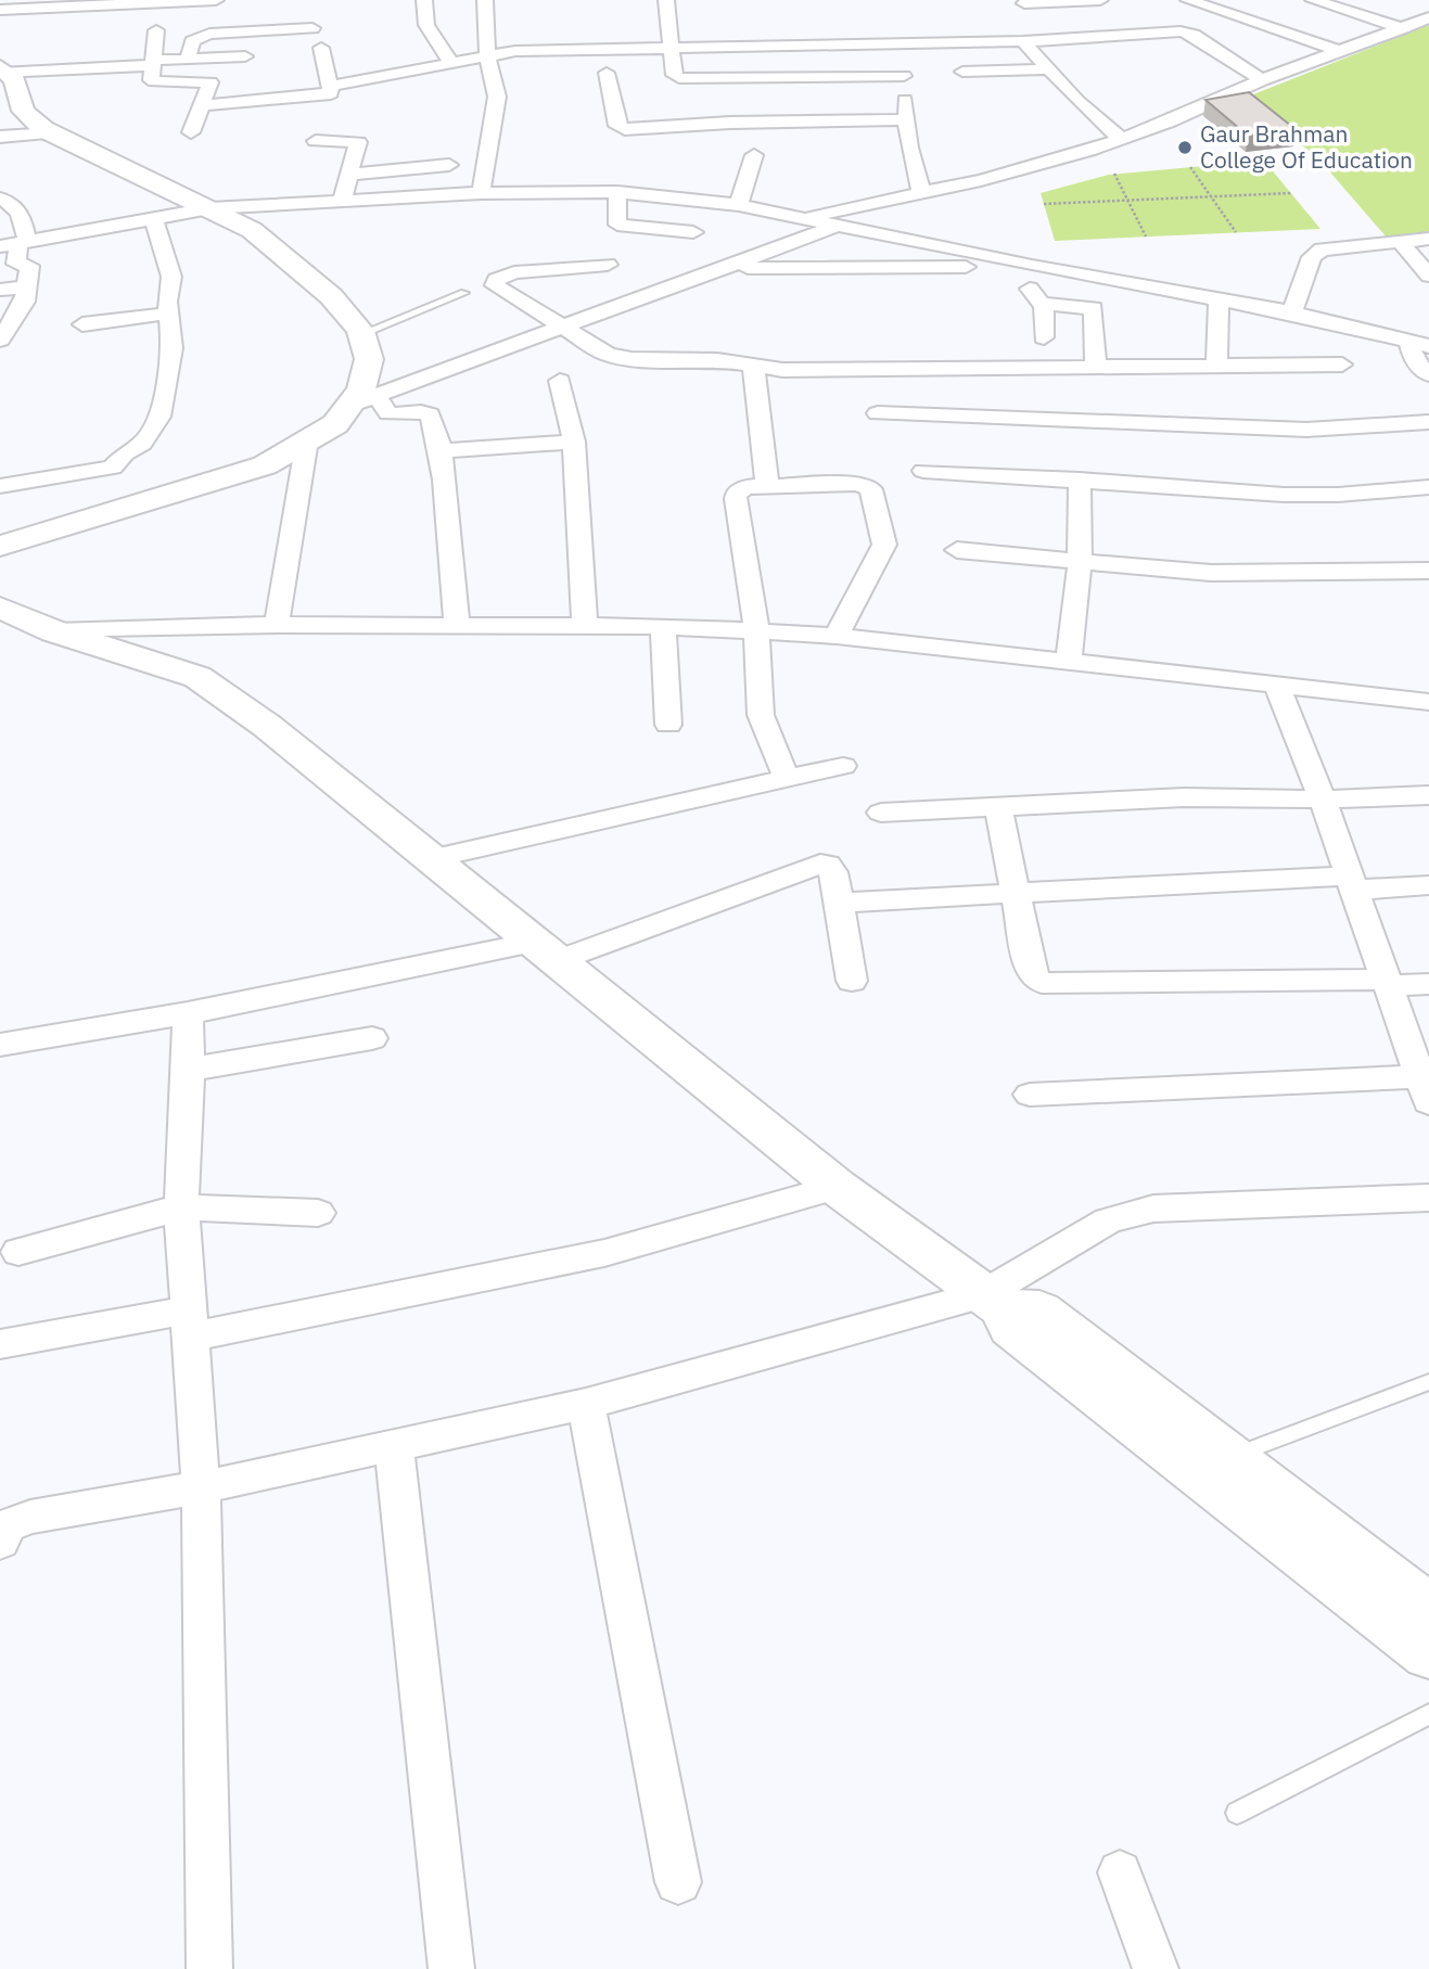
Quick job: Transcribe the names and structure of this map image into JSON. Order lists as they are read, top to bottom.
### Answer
{
  "places": ["Gaur Brahman College Of Education"]
}
